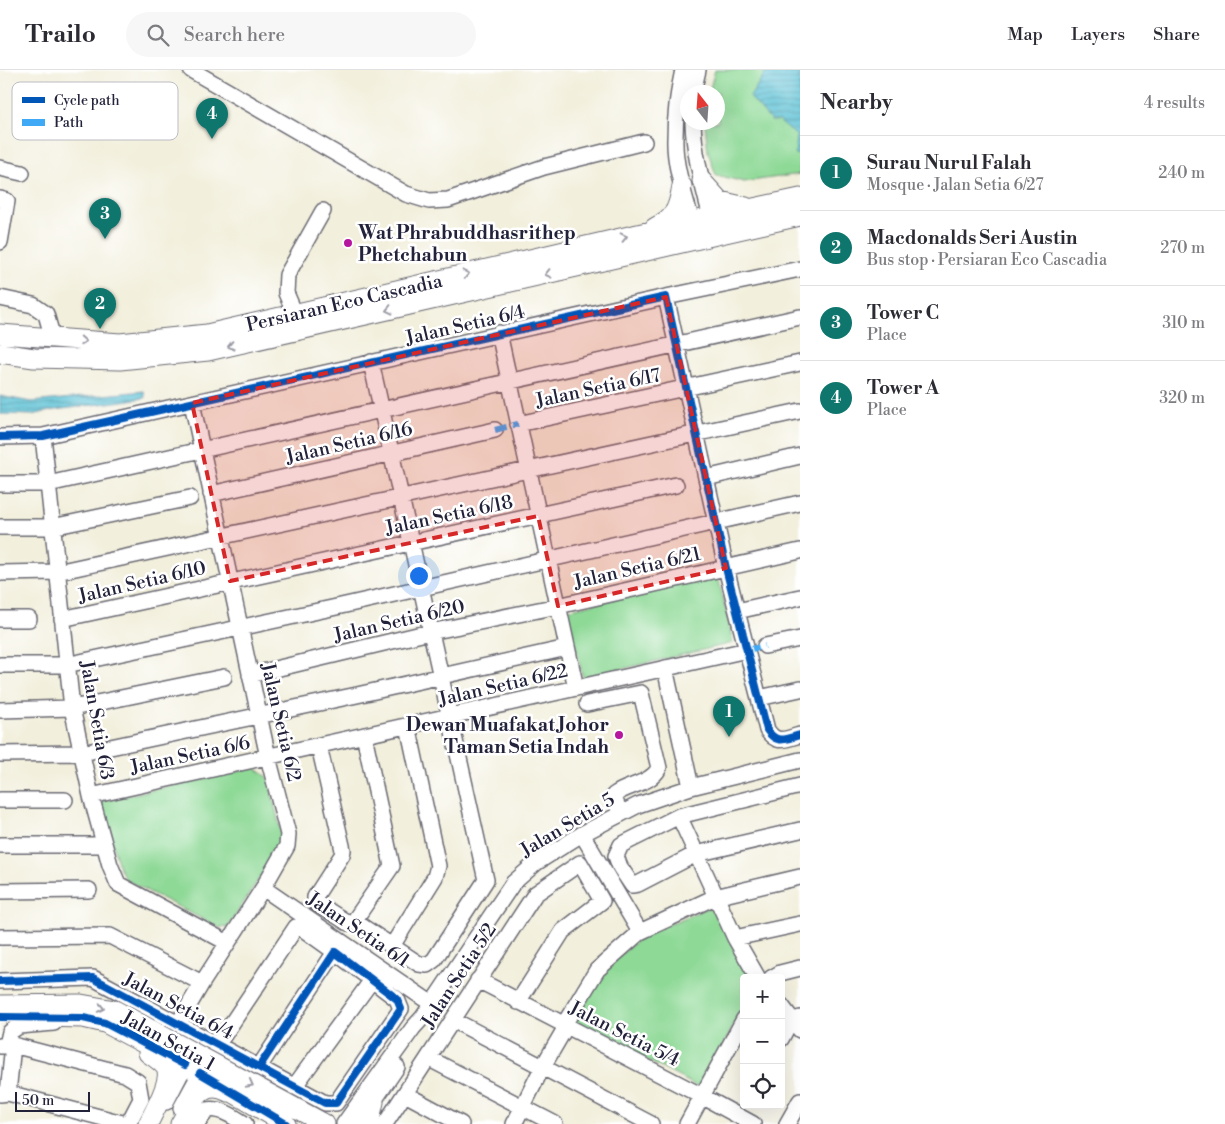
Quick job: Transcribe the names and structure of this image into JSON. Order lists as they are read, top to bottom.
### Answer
{
  "streets": {
    "main road": ["Persiaran Eco Cascadia", "Jalan Setia 1"],
    "street": [
      "Jalan Setia 6/4",
      "Jalan Setia 6/17",
      "Jalan Setia 6/16",
      "Jalan Setia 6/18",
      "Jalan Setia 6/21",
      "Jalan Setia 6/10",
      "Jalan Setia 6/20",
      "Jalan Setia 6/22",
      "Jalan Setia 6/3",
      "Jalan Setia 6/2",
      "Jalan Setia 6/6",
      "Jalan Setia 5",
      "Jalan Setia 6/1",
      "Jalan Setia 5/2",
      "Jalan Setia 5/4"
    ]
  },
  "crossings": [
    ["Jalan Setia 6/4", "Jalan Setia 6/3"],
    ["Jalan Setia 6/4", "Jalan Setia 6/2"],
    ["Jalan Setia 6/16", "Jalan Setia 6/2"],
    ["Jalan Setia 6/18", "Jalan Setia 6/10"],
    ["Jalan Setia 6/18", "Jalan Setia 6/2"],
    ["Jalan Setia 6/21", "Jalan Setia 6/20"],
    ["Jalan Setia 6/10", "Jalan Setia 6/3"],
    ["Jalan Setia 6/10", "Jalan Setia 6/2"],
    ["Jalan Setia 6/20", "Jalan Setia 6/2"],
    ["Jalan Setia 6/22", "Jalan Setia 6/2"],
    ["Jalan Setia 6/22", "Jalan Setia 6/6"],
    ["Jalan Setia 6/3", "Jalan Setia 6/2"],
    ["Jalan Setia 6/3", "Jalan Setia 6/6"],
    ["Jalan Setia 6/2", "Jalan Setia 6/6"],
    ["Jalan Setia 6/2", "Jalan Setia 6/1"],
    ["Jalan Setia 5", "Jalan Setia 6/1"],
    ["Jalan Setia 5/2", "Jalan Setia 5/4"]
  ],
  "places": ["Wat Phrabuddhasrithep Phetchabun", "Dewan Muafakat Johor Taman Setia Indah"],
  "legend": ["Cycle path", "Path"],
  "scale_bar": "50 m",
  "north": "top",
  "page": {
    "header": "Trailo",
    "search": "Search here",
    "nav": ["Map", "Layers", "Share"],
    "heading": ["Nearby", "4 results"],
    "pins": [
      "4",
      "3",
      "2",
      "1"
    ],
    "list": [
      {
        "mark": "1",
        "name": "Surau Nurul Falah",
        "note": "Mosque · Jalan Setia 6/27",
        "value": "240 m"
      },
      {
        "mark": "2",
        "name": "Macdonalds Seri Austin",
        "note": "Bus stop · Persiaran Eco Cascadia",
        "value": "270 m"
      },
      {
        "mark": "3",
        "name": "Tower C",
        "note": "Place",
        "value": "310 m"
      },
      {
        "mark": "4",
        "name": "Tower A",
        "note": "Place",
        "value": "320 m"
      }
    ],
    "map_buttons": ["+", "−"],
    "scale": "50 m"
  }
}
